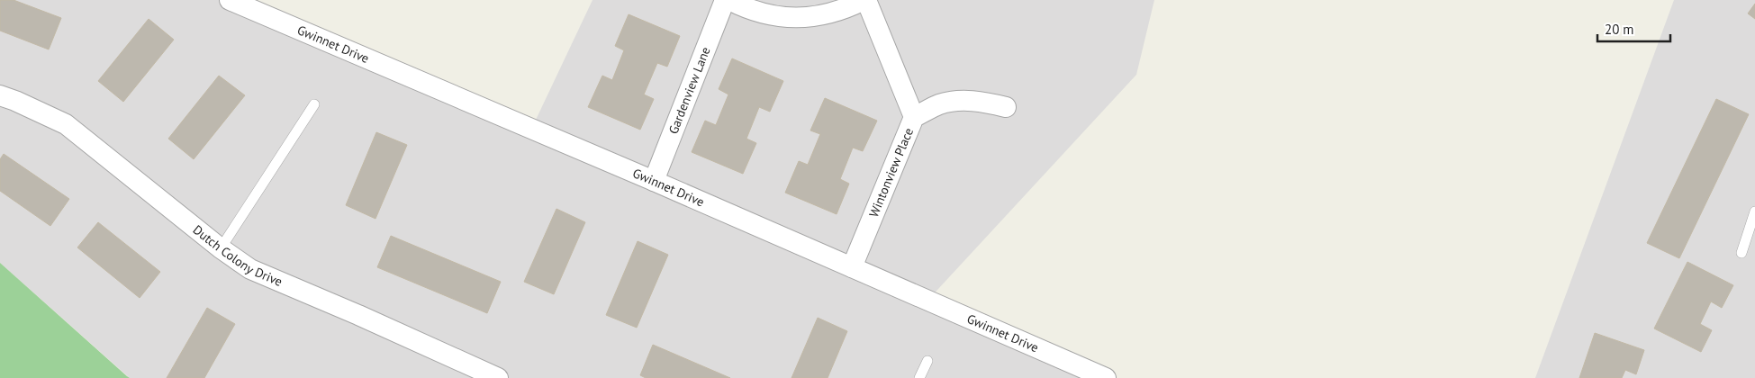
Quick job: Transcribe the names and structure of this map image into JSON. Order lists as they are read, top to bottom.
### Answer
{
  "streets": {
    "street": [
      "Gwinnet Drive",
      "Gardenview Lane",
      "Wintonview Place",
      "Dutch Colony Drive"
    ]
  },
  "crossings": [
    ["Gwinnet Drive", "Gardenview Lane"],
    ["Gwinnet Drive", "Wintonview Place"]
  ],
  "scale_bar": "20 m"
}
